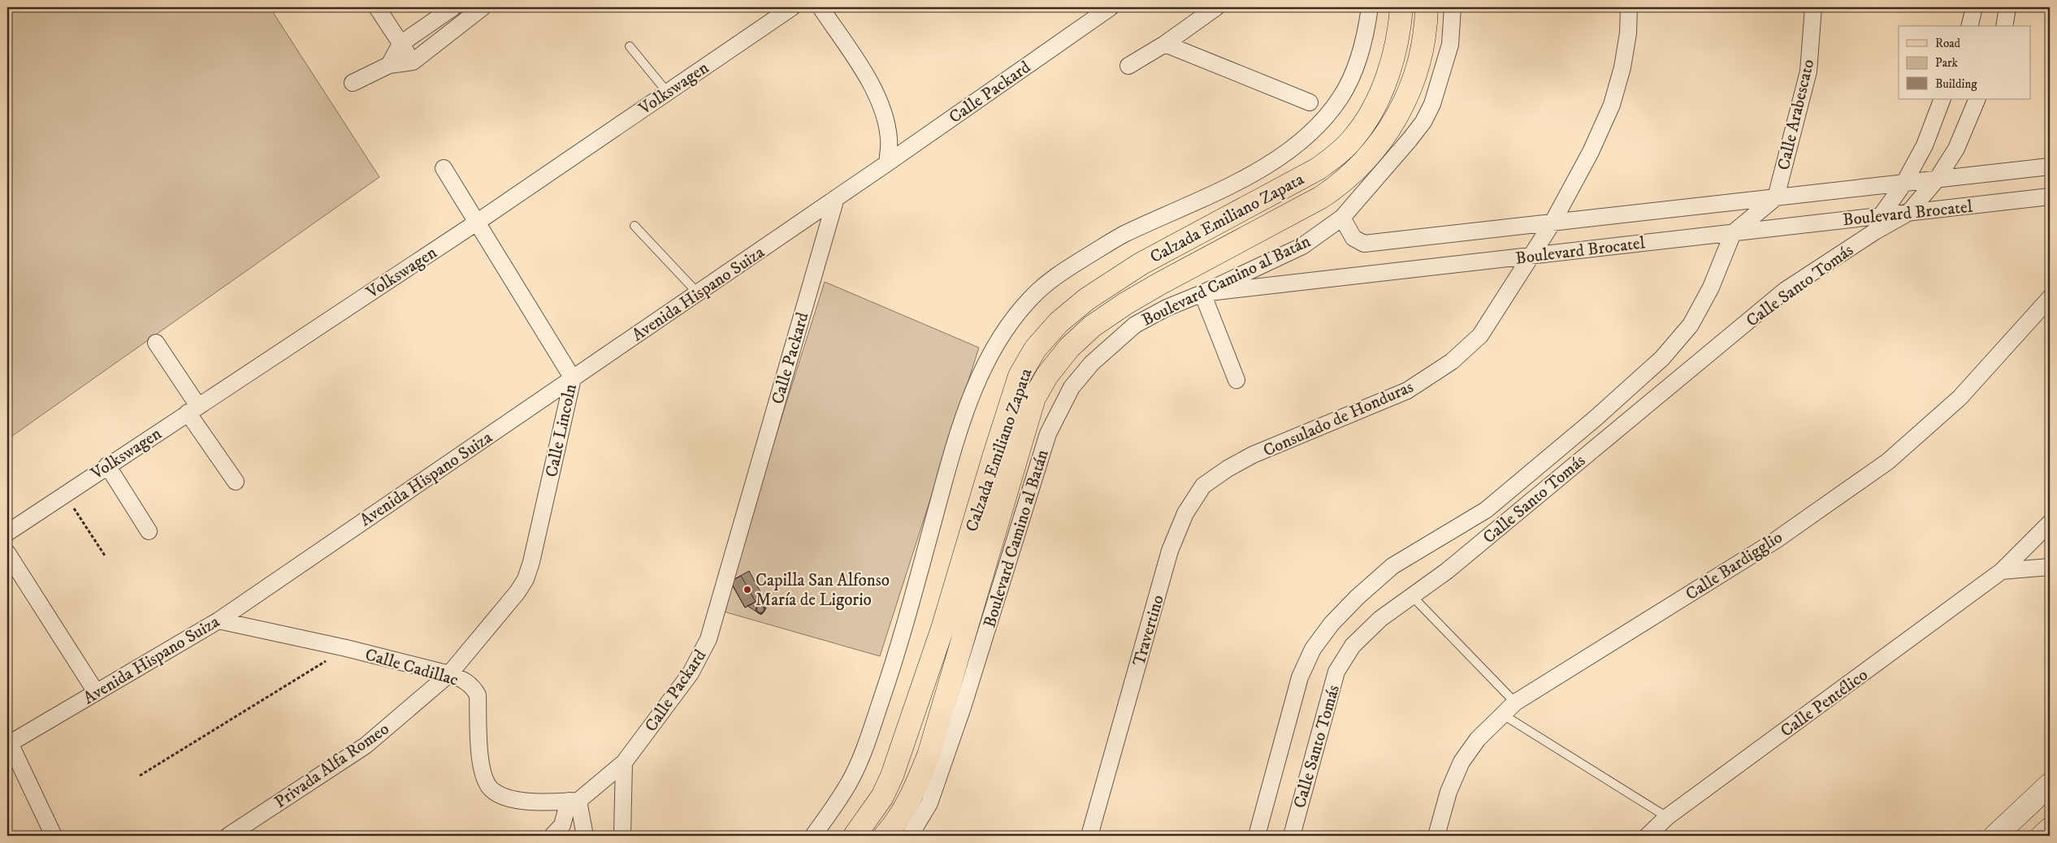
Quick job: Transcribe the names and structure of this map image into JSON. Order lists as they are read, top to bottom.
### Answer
{
  "streets": {
    "main road": ["Calzada Emiliano Zapata"],
    "street": [
      "Volkswagen",
      "Calle Packard",
      "Calle Arabescato",
      "Boulevard Brocatel",
      "Boulevard Camino al Batán",
      "Calle Santo Tomás",
      "Avenida Hispano Suiza",
      "Consulado de Honduras",
      "Calle Lincoln",
      "Calle Bardigglio",
      "Travertino",
      "Calle Cadillac",
      "Calle Pentélico",
      "Privada Alfa Romeo"
    ]
  },
  "crossings": [
    ["Volkswagen", "Calle Lincoln"],
    ["Calle Packard", "Avenida Hispano Suiza"],
    ["Calle Packard", "Calle Cadillac"],
    ["Calle Arabescato", "Boulevard Brocatel"],
    ["Calle Arabescato", "Calle Santo Tomás"],
    ["Boulevard Brocatel", "Boulevard Camino al Batán"],
    ["Boulevard Brocatel", "Calle Santo Tomás"],
    ["Boulevard Brocatel", "Consulado de Honduras"],
    ["Avenida Hispano Suiza", "Calle Lincoln"],
    ["Avenida Hispano Suiza", "Calle Cadillac"],
    ["Consulado de Honduras", "Travertino"],
    ["Calle Lincoln", "Calle Cadillac"],
    ["Calle Lincoln", "Privada Alfa Romeo"],
    ["Calle Cadillac", "Privada Alfa Romeo"]
  ],
  "places": ["Capilla San Alfonso María de Ligorio"],
  "legend": ["Road", "Park", "Building"]
}
